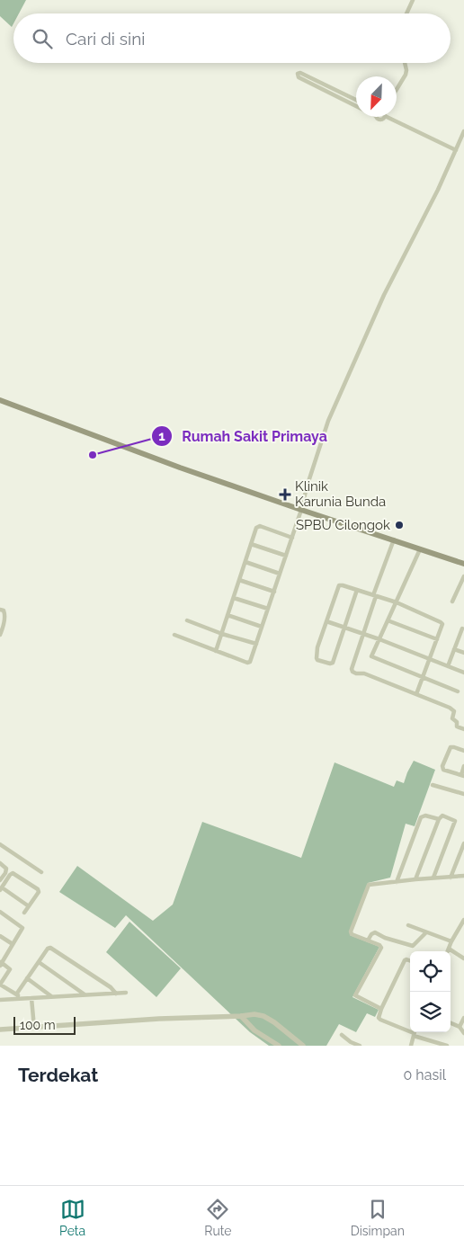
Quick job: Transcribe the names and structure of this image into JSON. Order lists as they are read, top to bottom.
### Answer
{
  "places": {
    "other": ["Rumah Sakit Primaya", "SPBU Cilongok"],
    "health": ["Klinik Karunia Bunda"]
  },
  "scale_bar": "100 m",
  "north": "bottom left",
  "page": {
    "search": "Cari di sini",
    "scale": "100 m",
    "heading": ["Terdekat", "0 hasil"],
    "nav": ["Peta", "Rute", "Disimpan"]
  }
}
